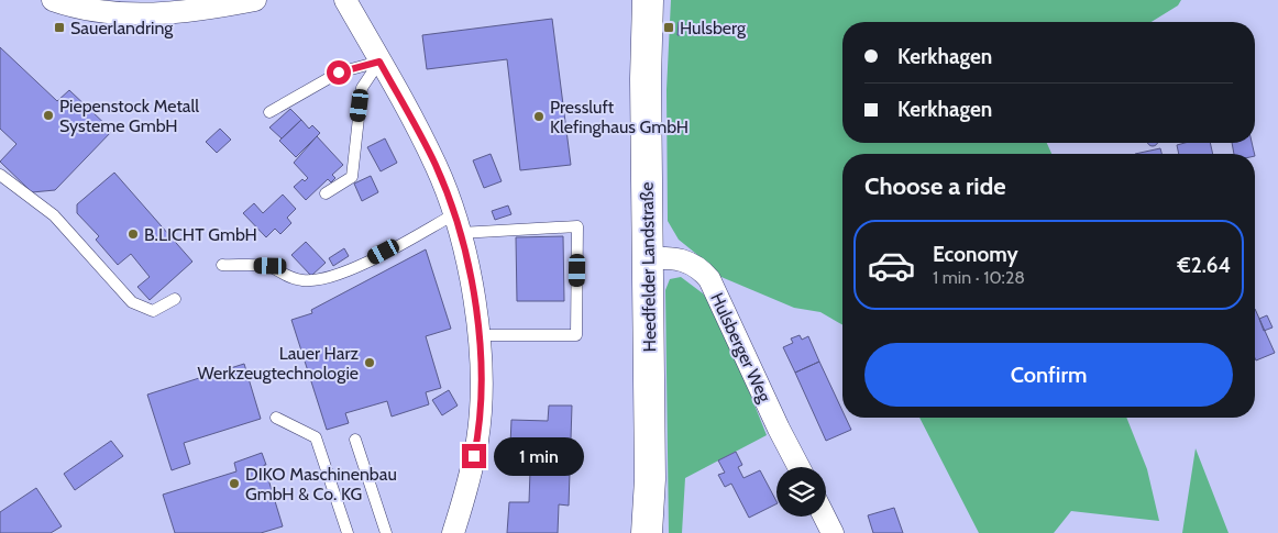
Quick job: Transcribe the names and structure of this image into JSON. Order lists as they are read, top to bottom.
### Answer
{
  "streets": {
    "main road": ["Heedfelder Landstraße"],
    "street": ["Hulsberger Weg"]
  },
  "crossings": [
    ["Heedfelder Landstraße", "Hulsberger Weg"]
  ],
  "places": {
    "transit": ["Sauerlandring", "Hulsberg"],
    "other": [
      "Piepenstock Metall Systeme GmbH",
      "Pressluft Klefinghaus GmbH",
      "B.LICHT GmbH",
      "Lauer Harz Werkzeugtechnologie",
      "DIKO Maschinenbau GmbH & Co. KG"
    ]
  },
  "page": {
    "banner": ["Kerkhagen", "Kerkhagen"],
    "heading": "Choose a ride",
    "list": [
      {
        "name": "Economy",
        "note": "1 min · 10:28",
        "value": "€2.64"
      }
    ],
    "buttons": "Confirm",
    "bubble": "1 min"
  }
}
